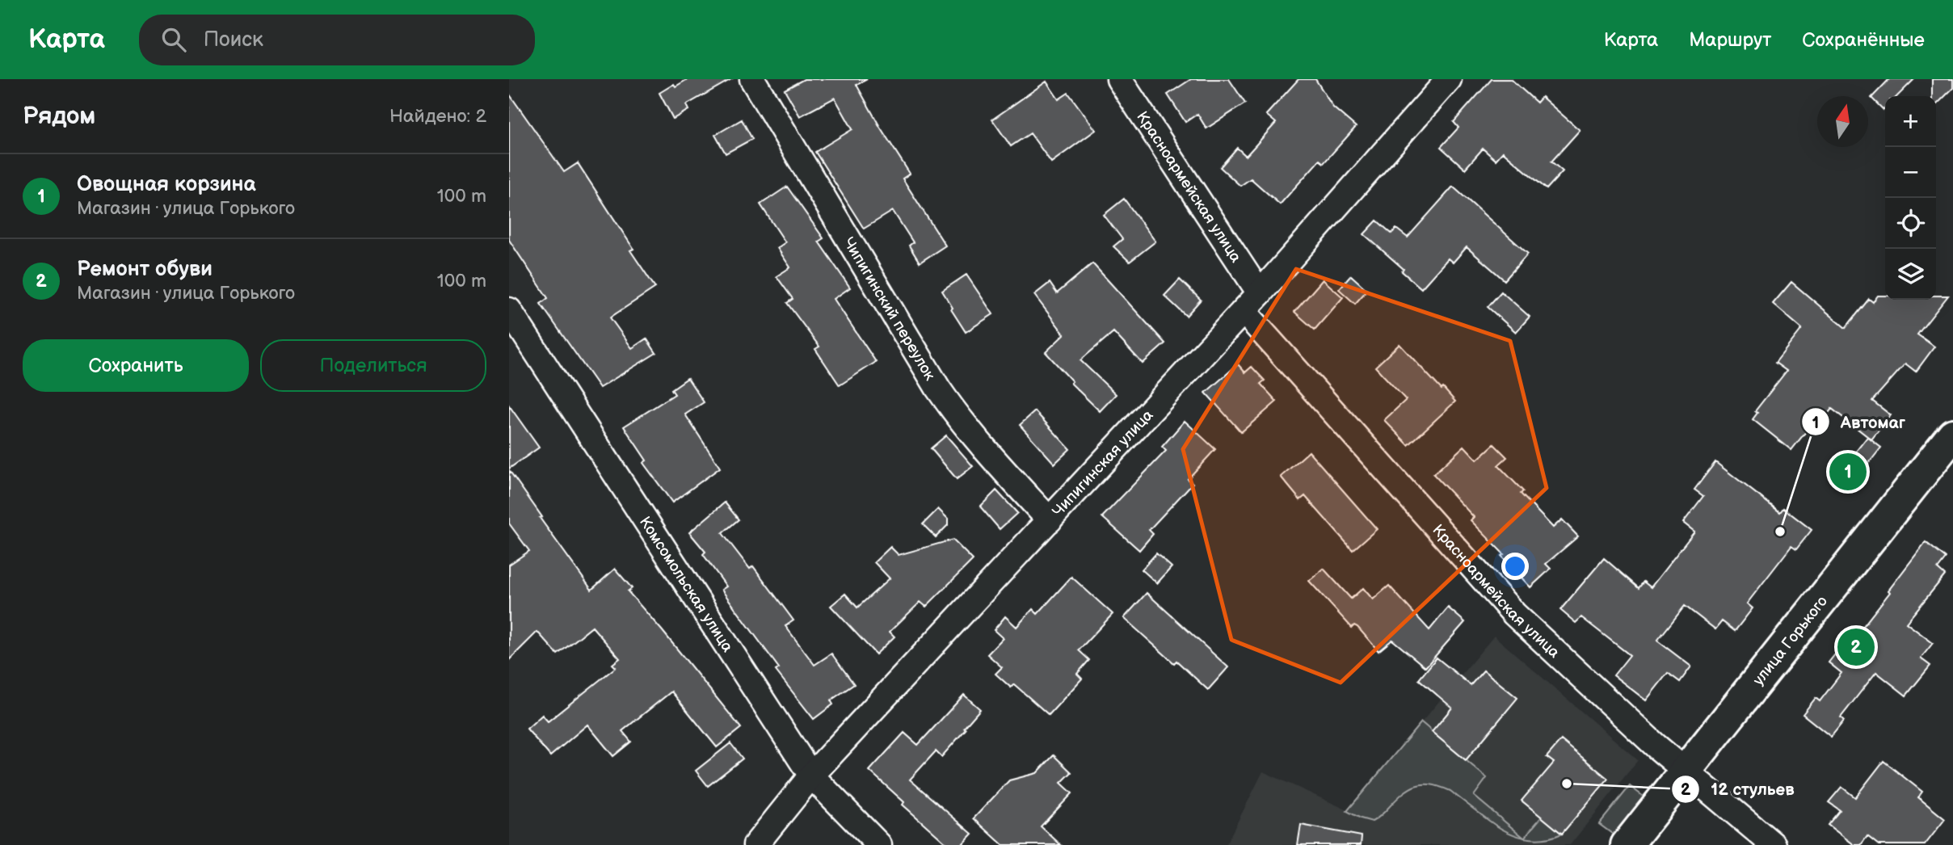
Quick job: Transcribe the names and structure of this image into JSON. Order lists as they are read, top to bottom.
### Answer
{
  "streets": {
    "main road": ["улица Горького"],
    "street": [
      "Красноармейская улица",
      "Чипигинский переулок",
      "Чипигинская улица",
      "Комсомольская улица"
    ]
  },
  "crossings": [
    ["Красноармейская улица", "Чипигинская улица"],
    ["Красноармейская улица", "улица Горького"],
    ["Чипигинский переулок", "Чипигинская улица"],
    ["Чипигинская улица", "Комсомольская улица"]
  ],
  "places": ["Автомаг", "12 стульев"],
  "north": "top",
  "page": {
    "header": "Карта",
    "search": "Поиск",
    "nav": ["Карта", "Маршрут", "Сохранённые"],
    "heading": ["Рядом", "Найдено: 2"],
    "map_buttons": ["+", "−"],
    "list": [
      {
        "mark": "1",
        "name": "Овощная корзина",
        "note": "Магазин · улица Горького",
        "value": "100 m"
      },
      {
        "mark": "2",
        "name": "Ремонт обуви",
        "note": "Магазин · улица Горького",
        "value": "100 m"
      }
    ],
    "buttons": ["Сохранить", "Поделиться"],
    "pins": ["1", "2"]
  }
}
